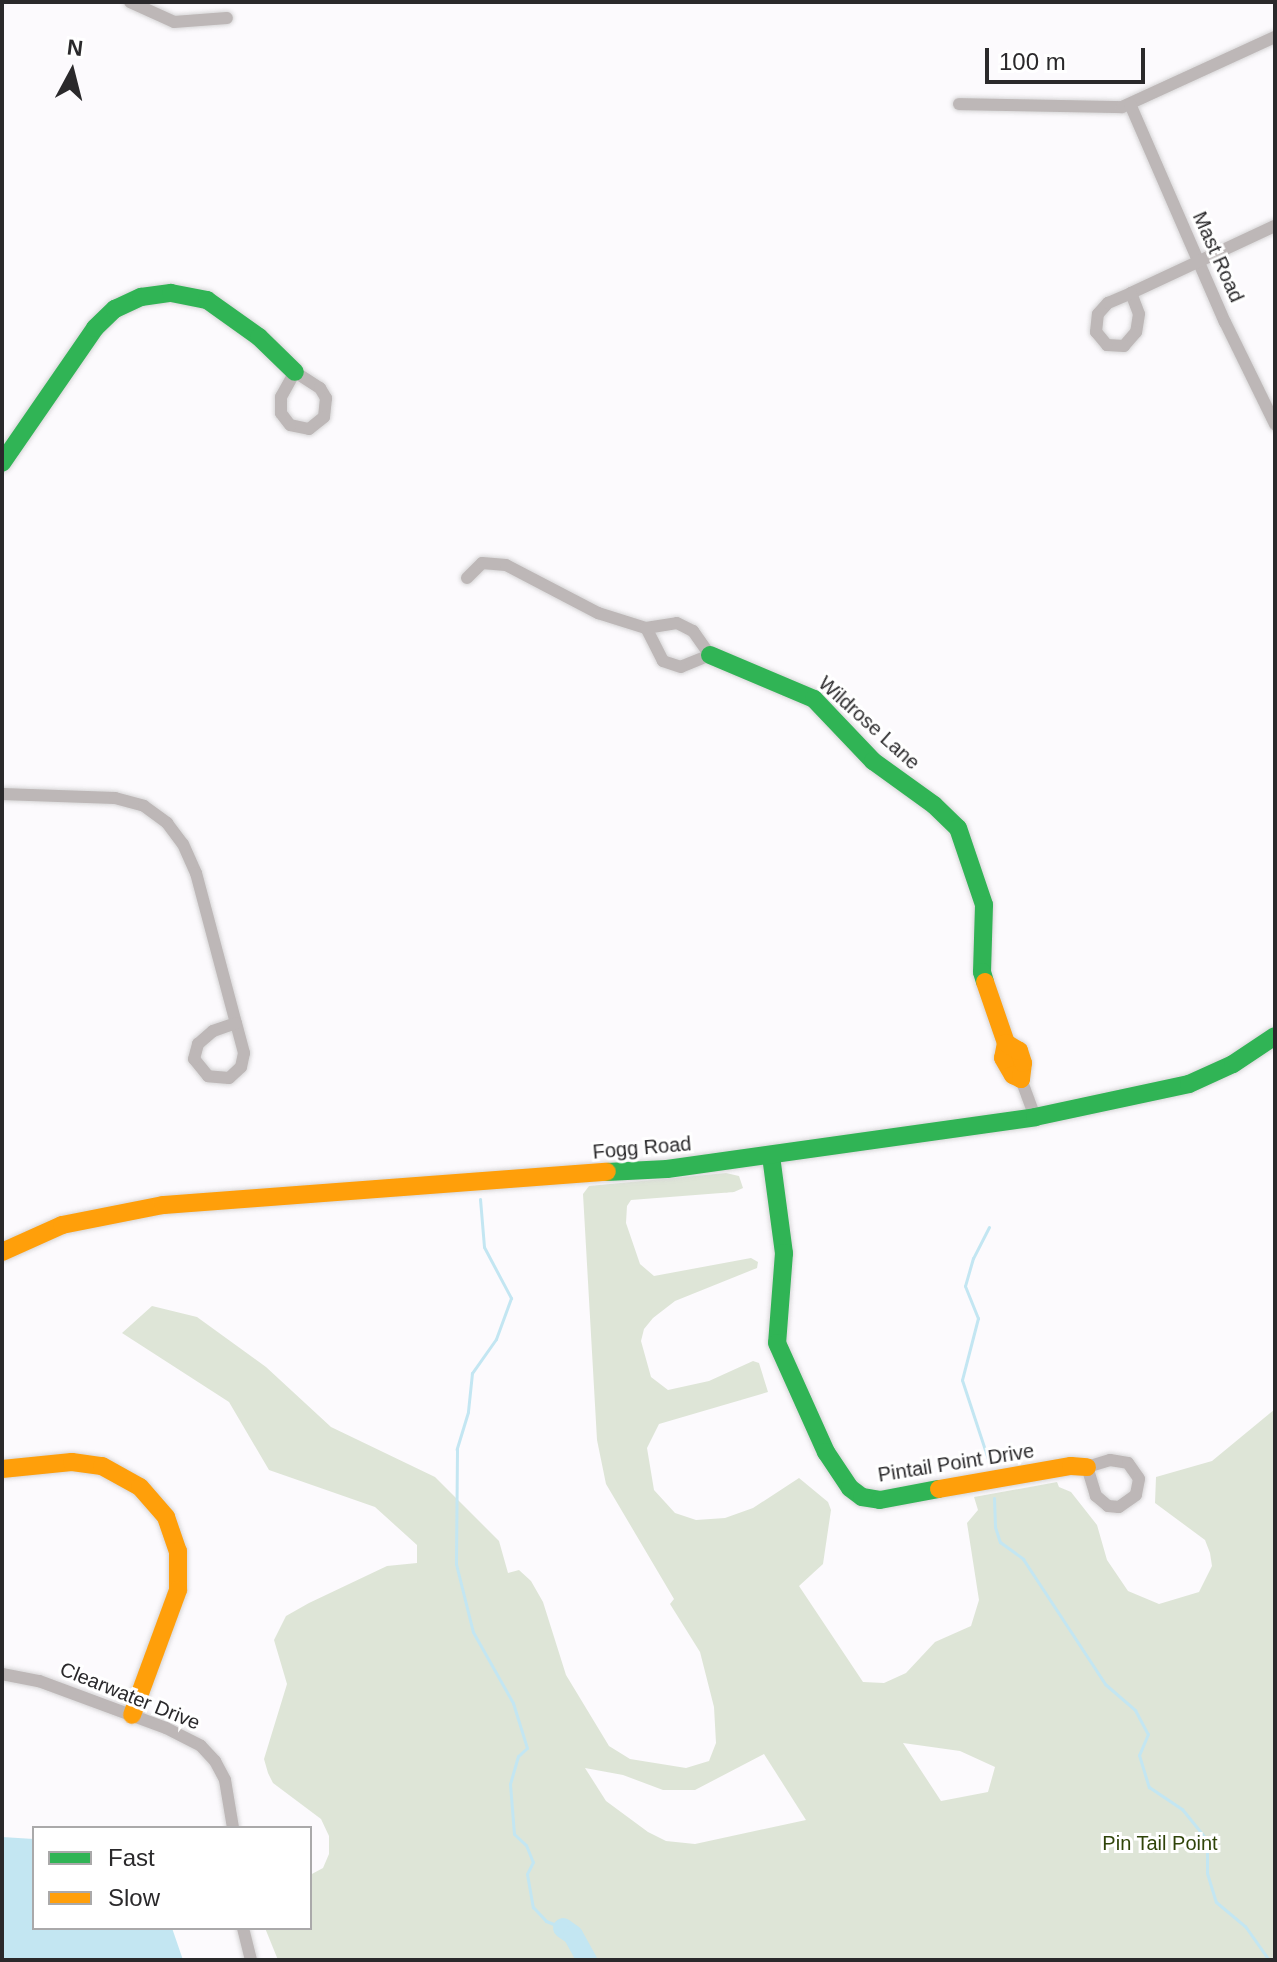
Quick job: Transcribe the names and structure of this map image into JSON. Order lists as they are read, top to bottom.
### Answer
{
  "streets": {
    "street": [
      "Mast Road",
      "Wildrose Lane",
      "Fogg Road",
      "Pintail Point Drive",
      "Clearwater Drive"
    ]
  },
  "crossings": [
    ["Wildrose Lane", "Fogg Road"],
    ["Fogg Road", "Pintail Point Drive"]
  ],
  "parks": ["Pin Tail Point"],
  "legend": ["Fast", "Slow"],
  "scale_bar": "100 m",
  "north": "top"
}
